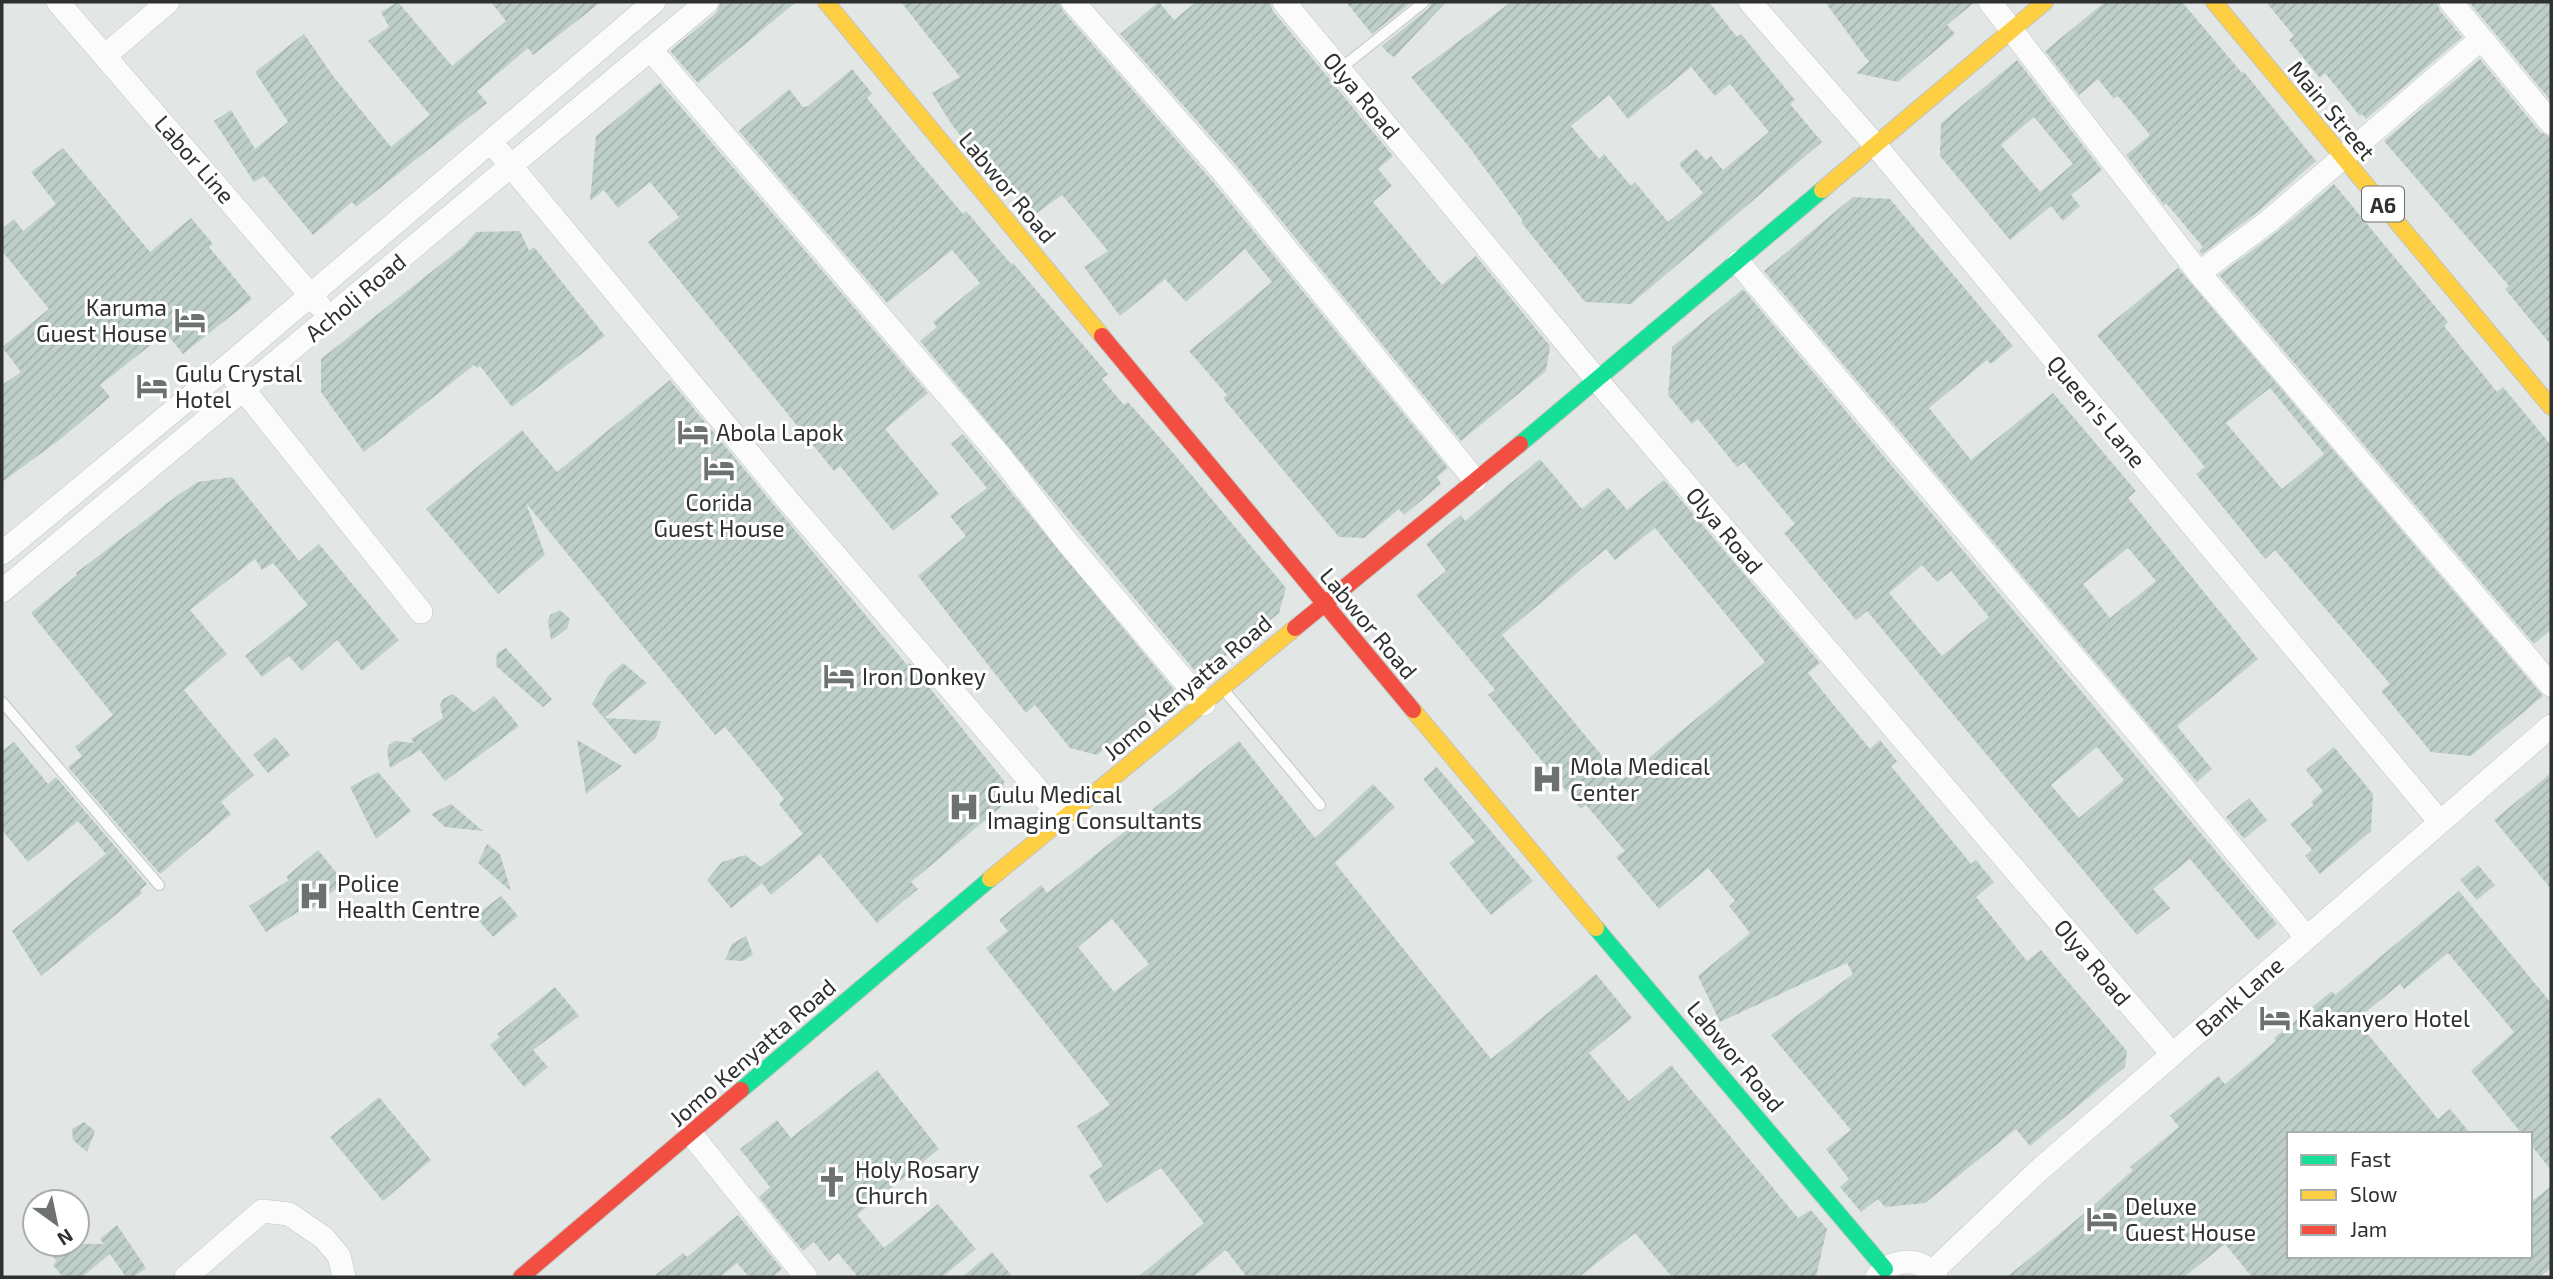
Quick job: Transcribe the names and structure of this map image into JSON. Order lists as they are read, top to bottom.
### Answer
{
  "streets": {
    "main road": [
      "Main Street",
      "Labwor Road",
      "A6",
      "Jomo Kenyatta Road"
    ],
    "street": [
      "Olya Road",
      "Labor Line",
      "Acholi Road",
      "Queen's Lane",
      "Bank Lane"
    ]
  },
  "crossings": [
    ["Olya Road", "Jomo Kenyatta Road"],
    ["Olya Road", "Bank Lane"],
    ["Labor Line", "Acholi Road"],
    ["Labwor Road", "Jomo Kenyatta Road"],
    ["Queen's Lane", "Jomo Kenyatta Road"],
    ["Queen's Lane", "Bank Lane"]
  ],
  "places": {
    "hotel": [
      "Karuma Guest House",
      "Gulu Crystal Hotel",
      "Abola Lapok",
      "Corida Guest House",
      "Iron Donkey",
      "Kakanyero Hotel",
      "Deluxe Guest House"
    ],
    "hospital": ["Mola Medical Center", "Gulu Medical Imaging Consultants", "Police Health Centre"],
    "church": ["Holy Rosary Church"]
  },
  "legend": ["Fast", "Slow", "Jam"],
  "north": "bottom right"
}
